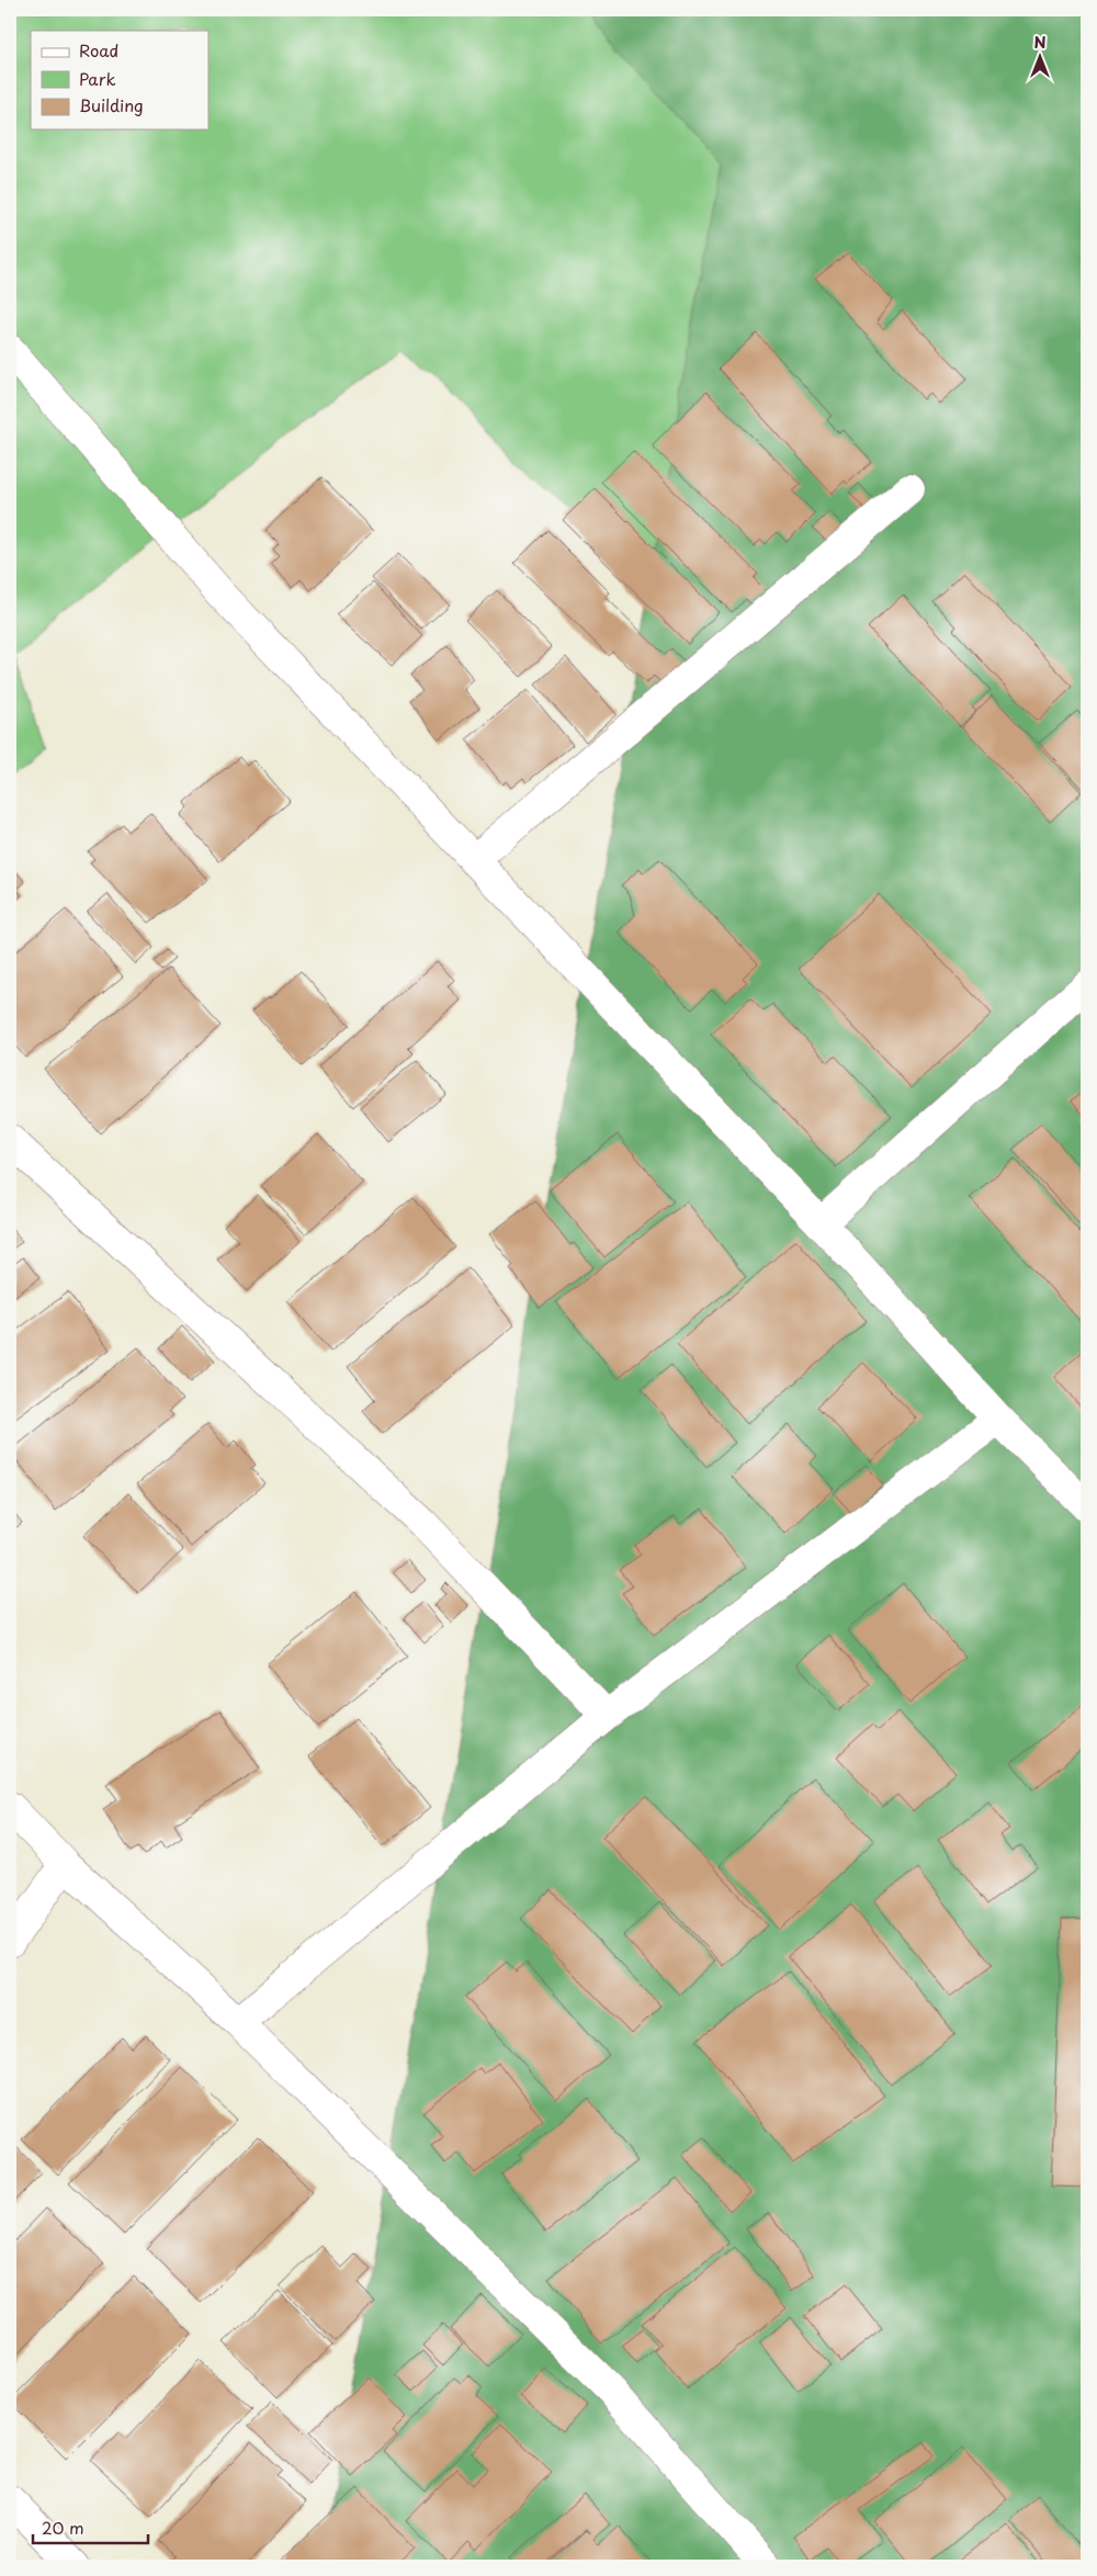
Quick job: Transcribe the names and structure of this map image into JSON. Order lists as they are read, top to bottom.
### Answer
{
  "legend": ["Road", "Park", "Building"],
  "scale_bar": "20 m",
  "north": "top"
}
